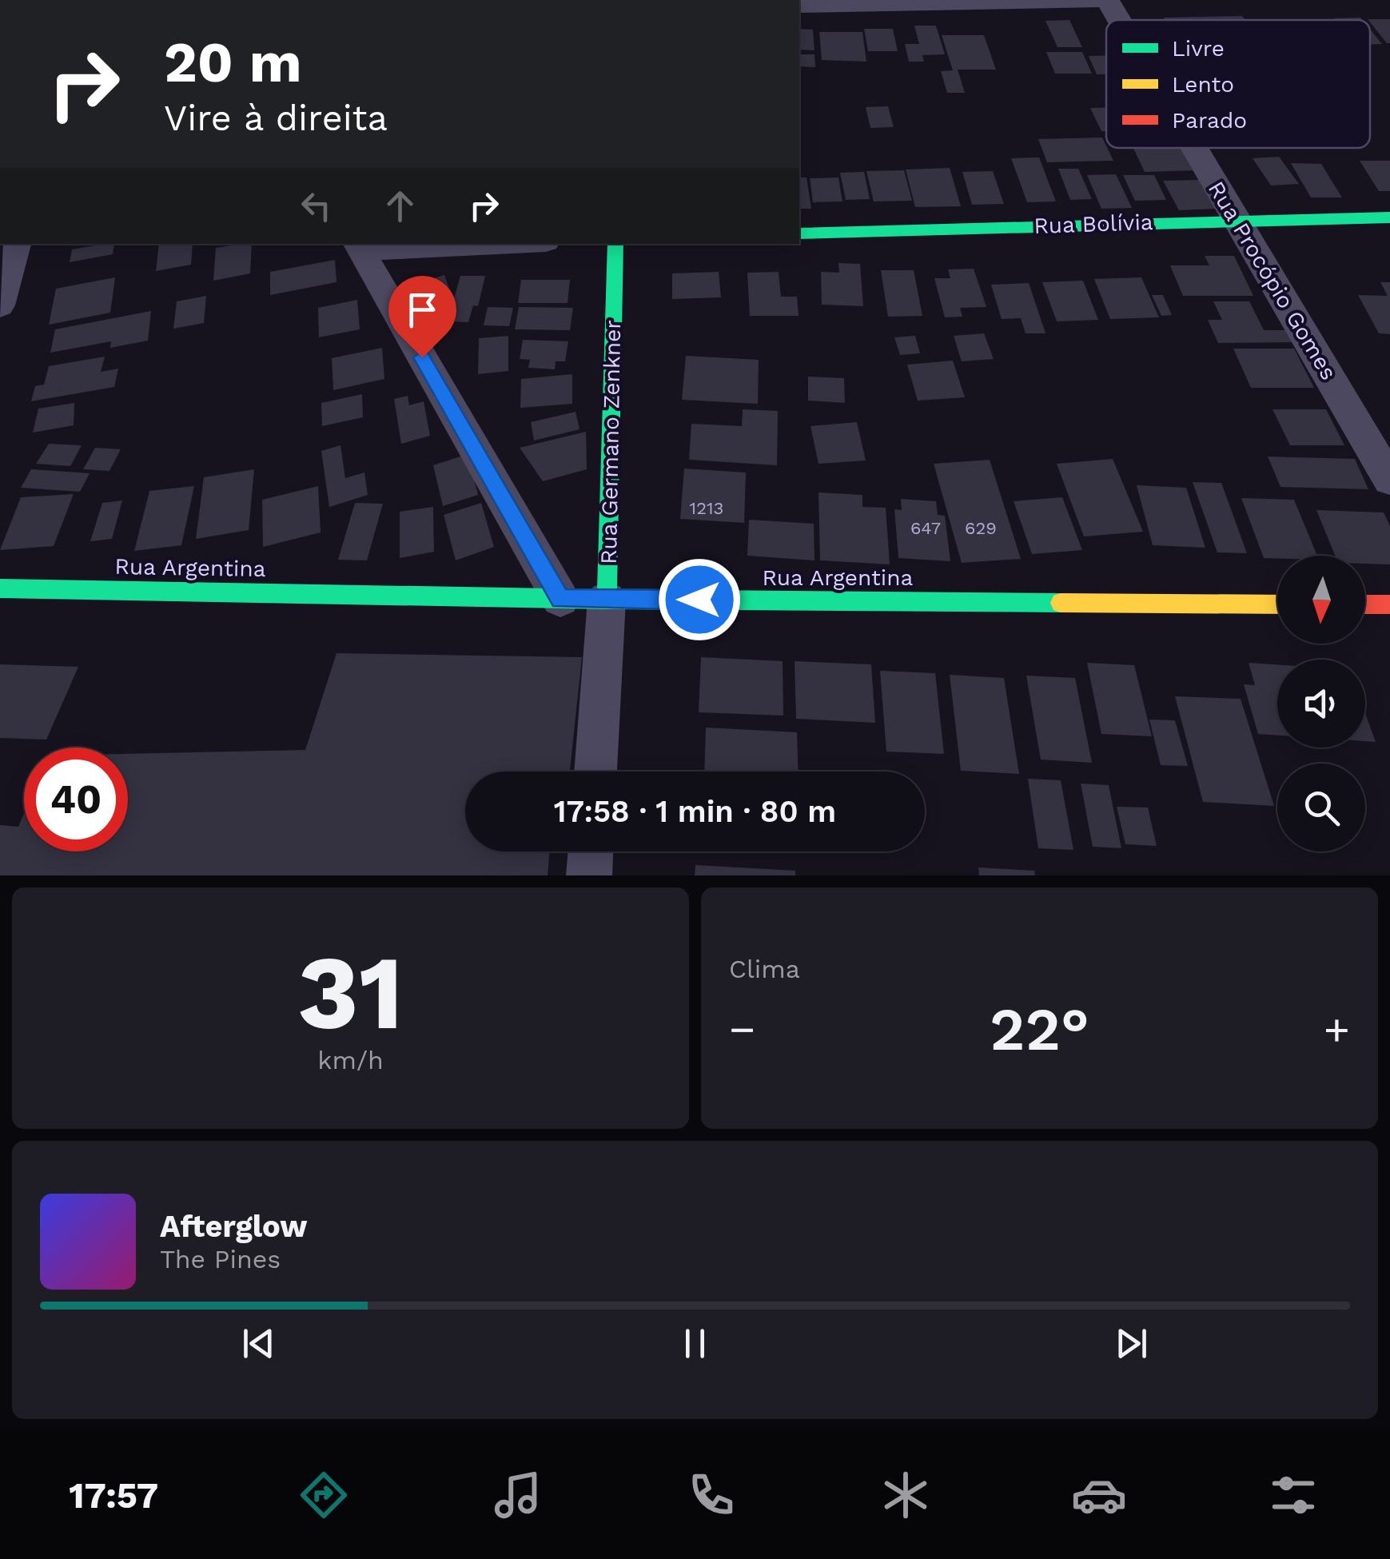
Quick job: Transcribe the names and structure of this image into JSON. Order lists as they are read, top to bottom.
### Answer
{
  "streets": {
    "street": [
      "Rua Bolívia",
      "Rua Procópio Gomes",
      "Rua Germano Zenkner",
      "Rua Argentina"
    ]
  },
  "crossings": [
    ["Rua Bolívia", "Rua Procópio Gomes"],
    ["Rua Germano Zenkner", "Rua Argentina"]
  ],
  "house_numbers": ["1213", "647", "629"],
  "legend": ["Livre", "Lento", "Parado"],
  "north": "bottom",
  "page": {
    "turn": ["20 m", "Vire à direita"],
    "limit": "40",
    "trip": "17:58 · 1 min · 80 m",
    "tile": [
      ["31", "km/h"],
      "Clima"
    ],
    "heat": ["−", "22°", "+"],
    "song": ["Afterglow", "The Pines"],
    "tabs": "17:57"
  }
}
